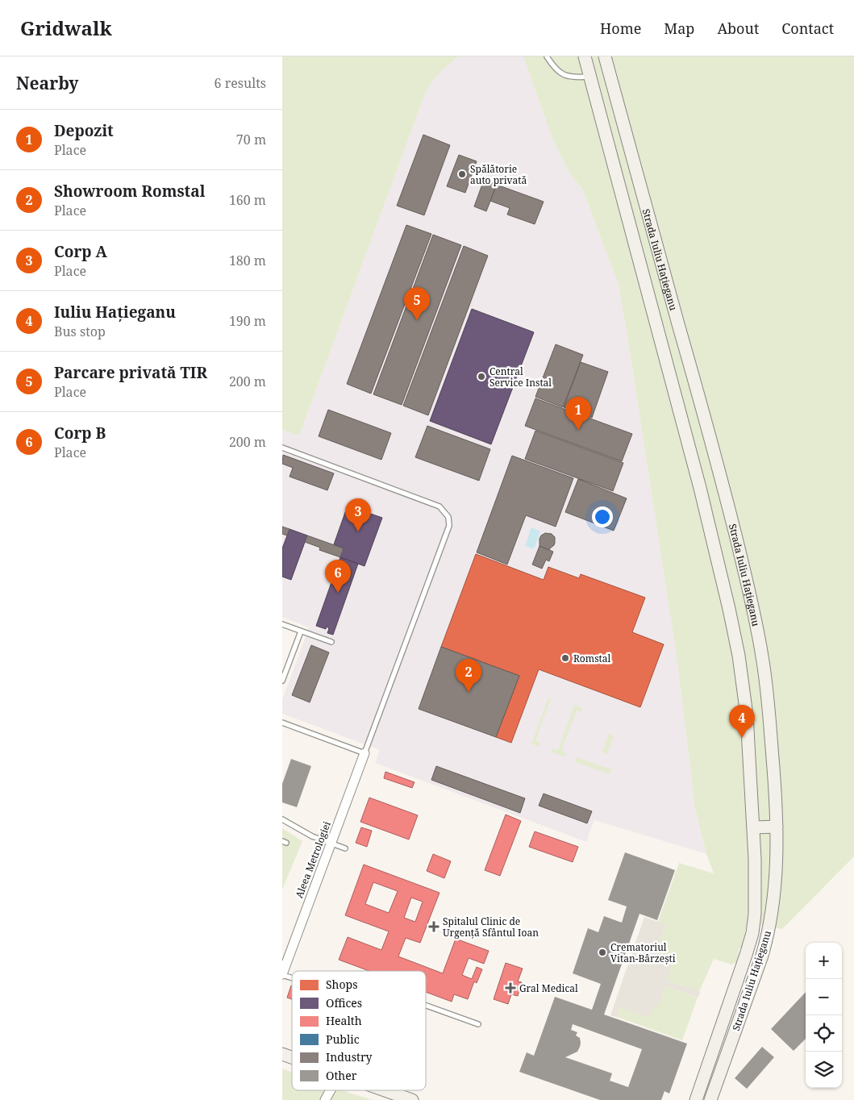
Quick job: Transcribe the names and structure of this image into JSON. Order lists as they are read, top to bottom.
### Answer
{
  "streets": {
    "main road": ["Strada Iuliu Hațieganu"],
    "street": ["Aleea Metrologiei"]
  },
  "places": {
    "other": [
      "Spălătorie auto privată",
      "Central Service Instal",
      "Romstal",
      "Crematoriul Vitan-Bârzești"
    ],
    "health": ["Spitalul Clinic de Urgență Sfântul Ioan", "Gral Medical"]
  },
  "legend": [
    "Shops",
    "Offices",
    "Health",
    "Public",
    "Industry",
    "Other"
  ],
  "page": {
    "header": "Gridwalk",
    "nav": [
      "Home",
      "Map",
      "About",
      "Contact"
    ],
    "heading": ["Nearby", "6 results"],
    "list": [
      {
        "mark": "1",
        "name": "Depozit",
        "note": "Place",
        "value": "70 m"
      },
      {
        "mark": "2",
        "name": "Showroom Romstal",
        "note": "Place",
        "value": "160 m"
      },
      {
        "mark": "3",
        "name": "Corp A",
        "note": "Place",
        "value": "180 m"
      },
      {
        "mark": "4",
        "name": "Iuliu Hațieganu",
        "note": "Bus stop",
        "value": "190 m"
      },
      {
        "mark": "5",
        "name": "Parcare privată TIR",
        "note": "Place",
        "value": "200 m"
      },
      {
        "mark": "6",
        "name": "Corp B",
        "note": "Place",
        "value": "200 m"
      }
    ],
    "pins": [
      "5",
      "1",
      "3",
      "6",
      "2",
      "4"
    ],
    "map_buttons": ["+", "−"]
  }
}
